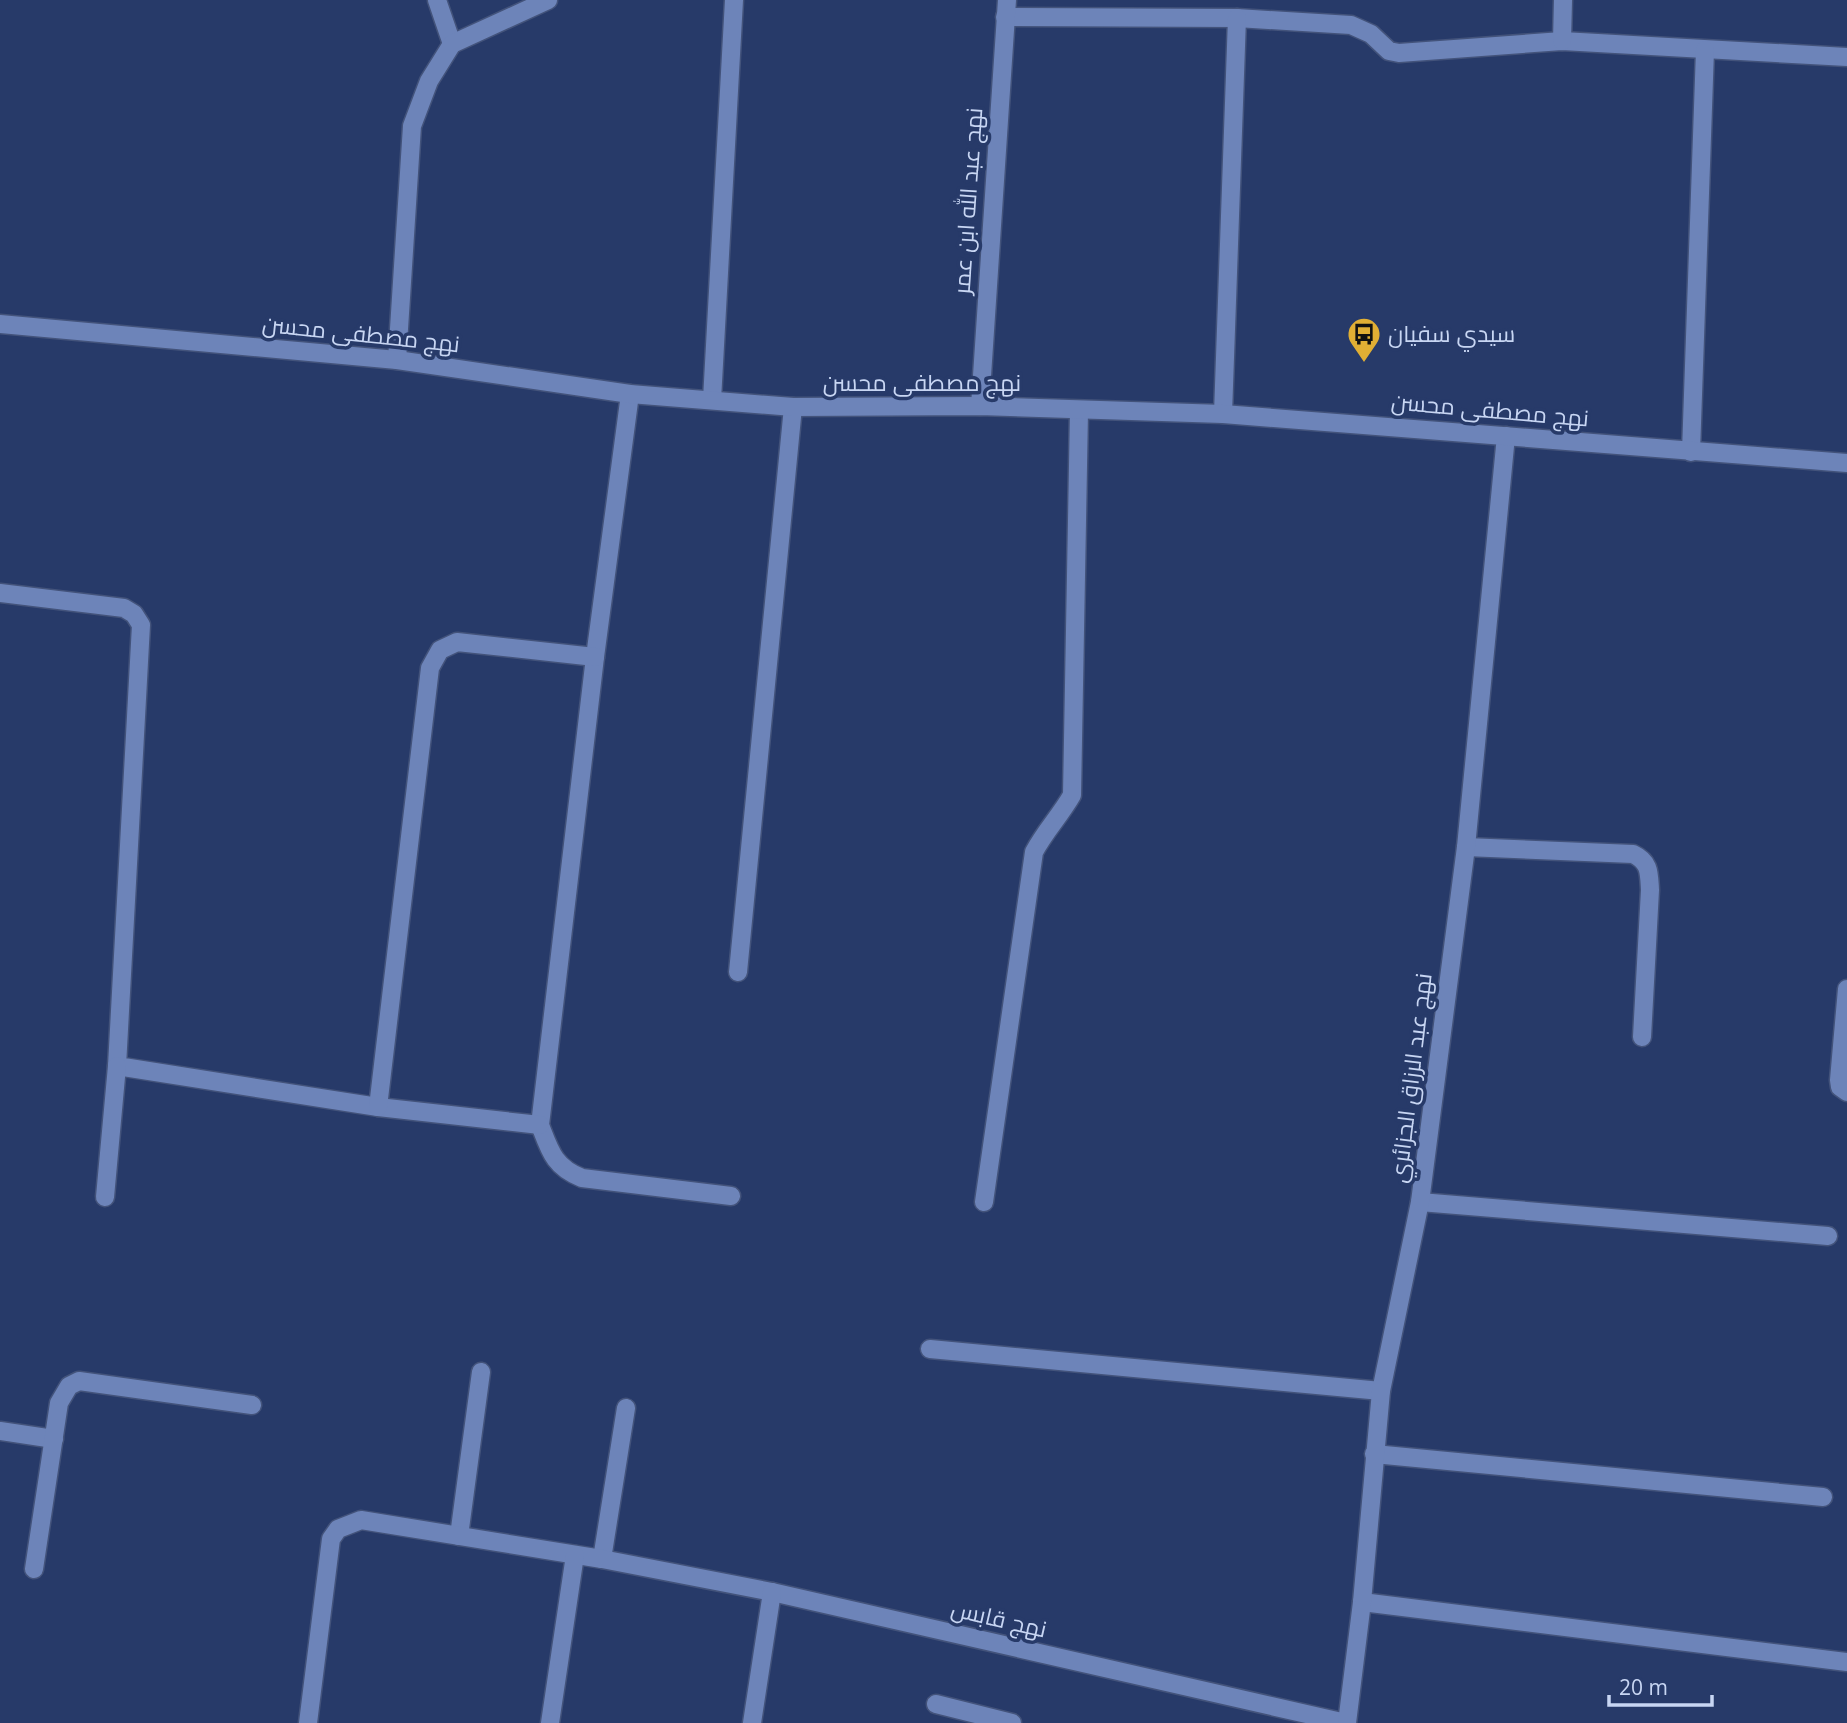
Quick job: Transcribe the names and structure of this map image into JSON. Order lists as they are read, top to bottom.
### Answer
{
  "streets": {
    "street": [
      "نهج عبد الله ابن عمر",
      "نهج مصطفى محسن",
      "نهج عبد الرزاق الجزائري",
      "نهج قابس"
    ]
  },
  "crossings": [
    ["نهج عبد الله ابن عمر", "نهج مصطفى محسن"],
    ["نهج مصطفى محسن", "نهج عبد الرزاق الجزائري"],
    ["نهج عبد الرزاق الجزائري", "نهج قابس"]
  ],
  "places": {
    "bus stop": ["سيدي سفيان"]
  },
  "scale_bar": "20 m"
}
